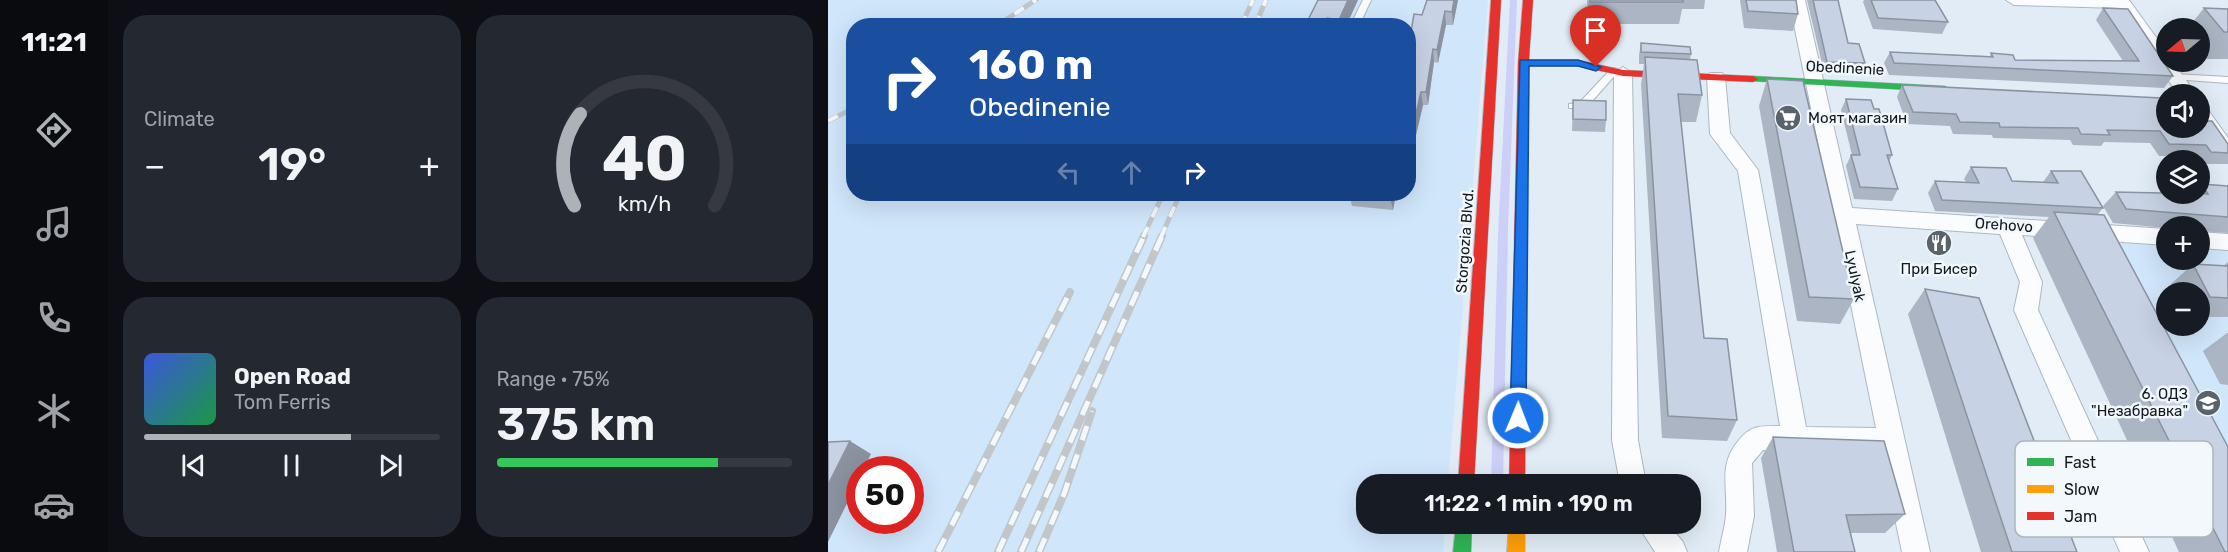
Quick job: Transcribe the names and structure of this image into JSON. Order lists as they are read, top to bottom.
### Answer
{
  "streets": {
    "main road": ["Obedinenie", "Storgozia Blvd."],
    "street": ["Orehovo", "Lyulyak"]
  },
  "crossings": [
    ["Obedinenie", "Lyulyak"],
    ["Orehovo", "Lyulyak"]
  ],
  "places": {
    "supermarket": ["Моят магазин"],
    "restaurant": ["При Бисер"],
    "school or university": ["6. ОДЗ \"Незабравка\""]
  },
  "legend": ["Fast", "Slow", "Jam"],
  "north": "left",
  "page": {
    "tabs": "11:21",
    "tile": [
      "Climate",
      ["Range · 75%", "375 km"]
    ],
    "map_buttons": ["+", "−"],
    "turn": ["160 m", "Obedinenie"],
    "heat": ["−", "19°", "+"],
    "song": ["Open Road", "Tom Ferris"],
    "limit": "50",
    "trip": "11:22 · 1 min · 190 m",
    "gauge": ["40", "km/h"]
  }
}
